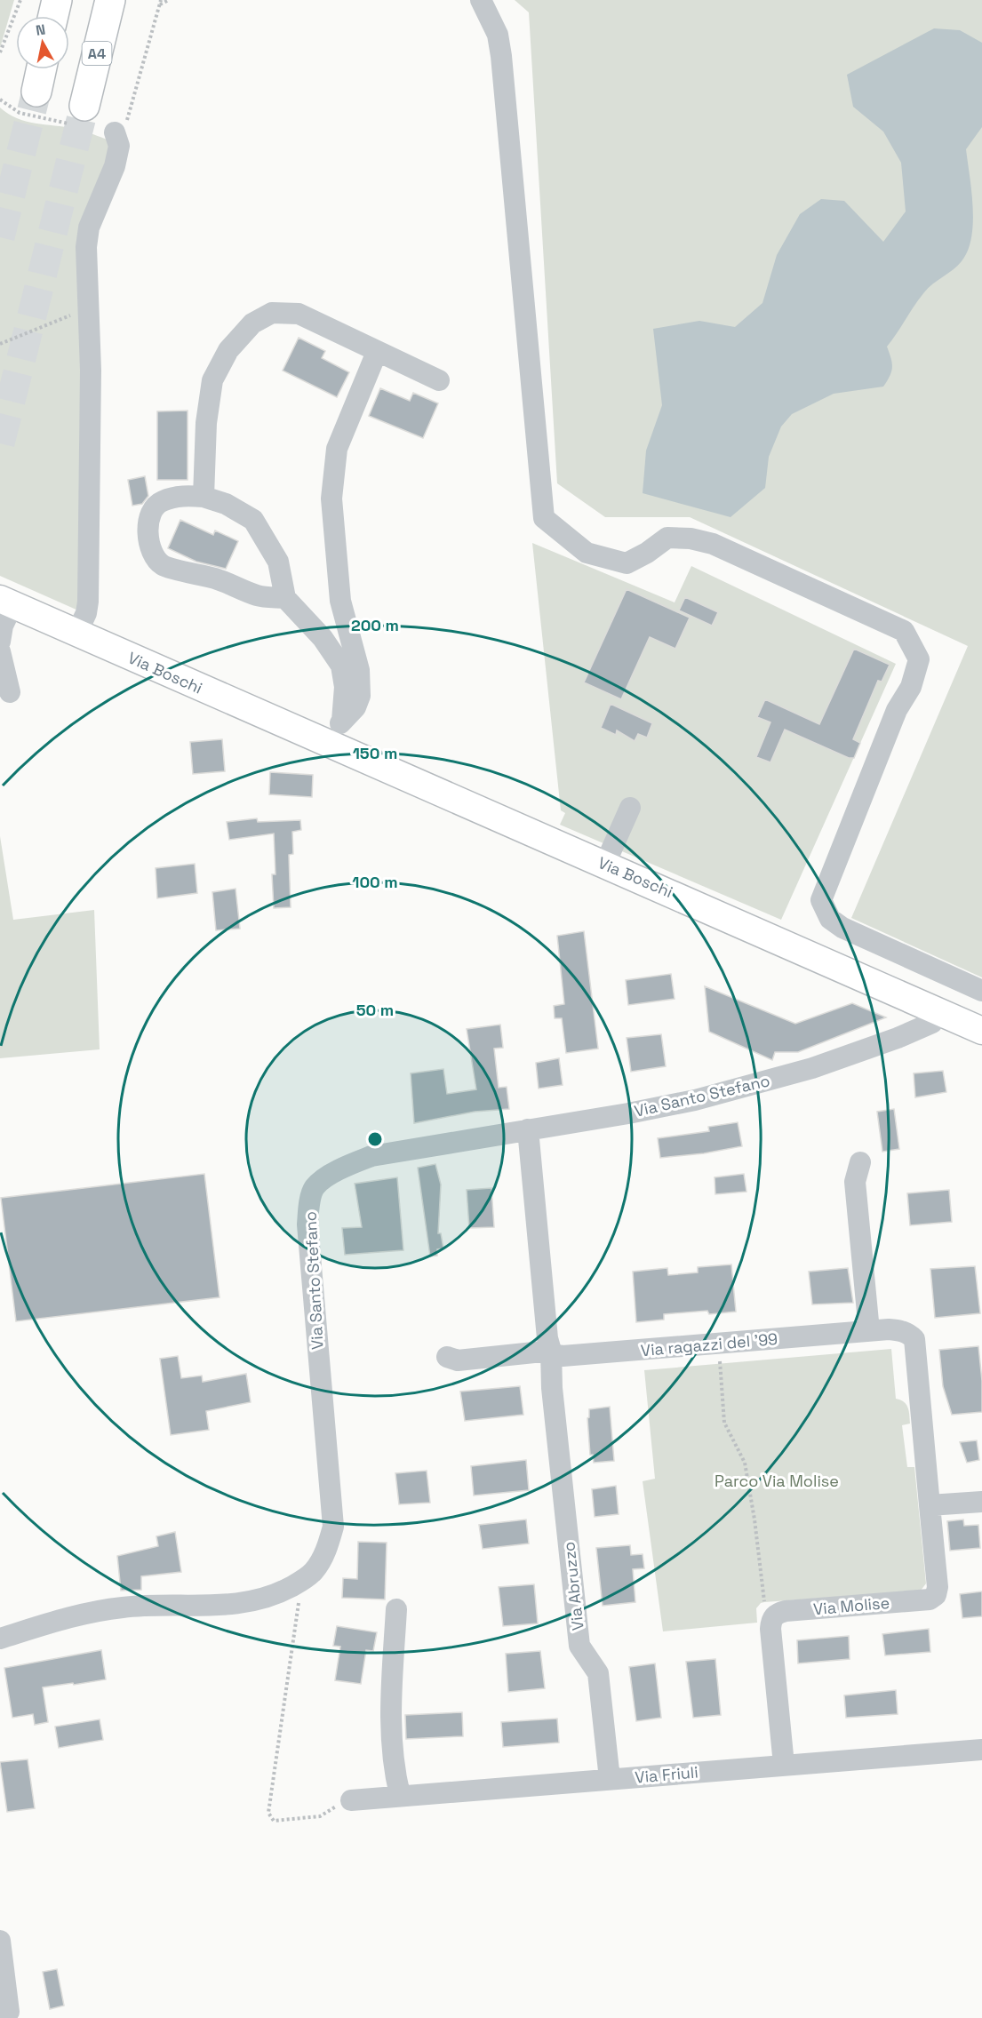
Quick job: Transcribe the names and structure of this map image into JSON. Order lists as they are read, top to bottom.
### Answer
{
  "streets": {
    "highway": ["A4"],
    "main road": ["Via Boschi"],
    "street": [
      "Via Santo Stefano",
      "Via ragazzi del '99",
      "Via Abruzzo",
      "Via Molise",
      "Via Friuli"
    ]
  },
  "crossings": [
    ["Via Boschi", "Via Santo Stefano"],
    ["Via ragazzi del '99", "Via Abruzzo"],
    ["Via ragazzi del '99", "Via Molise"],
    ["Via Abruzzo", "Via Friuli"]
  ],
  "parks": ["Parco Via Molise"],
  "north": "top",
  "rings": [
    "200 m",
    "150 m",
    "100 m",
    "50 m"
  ]
}
